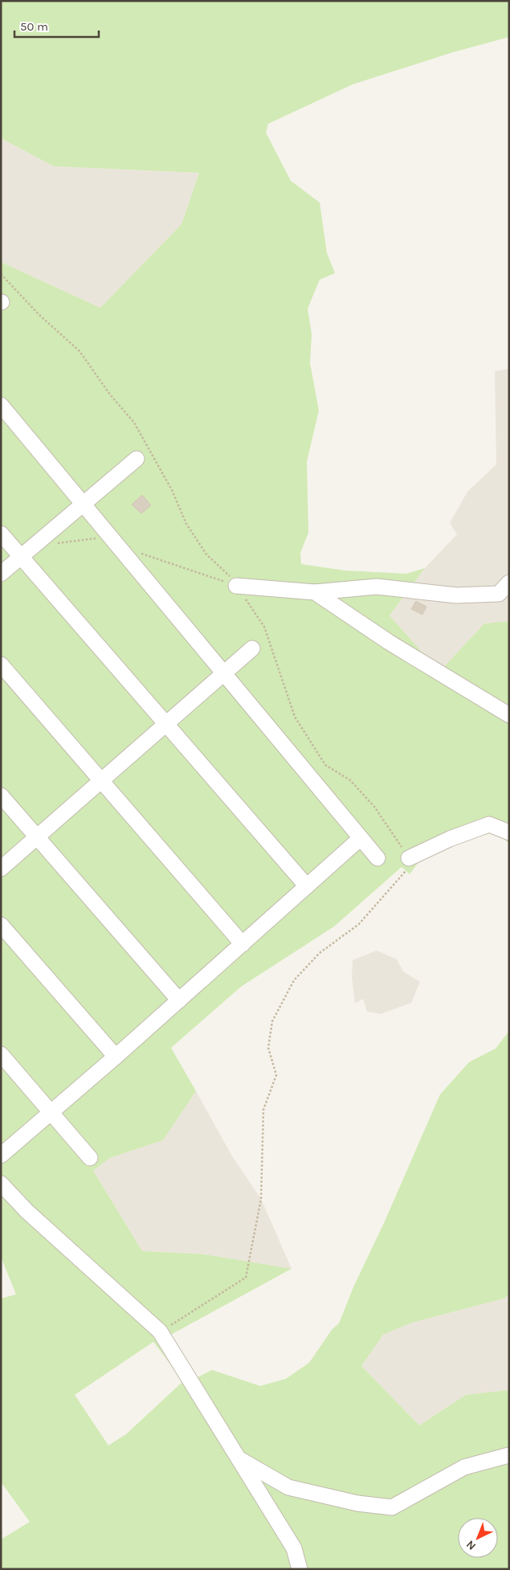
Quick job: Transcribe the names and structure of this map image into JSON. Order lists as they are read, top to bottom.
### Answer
{
  "scale_bar": "50 m",
  "north": "bottom left"
}
